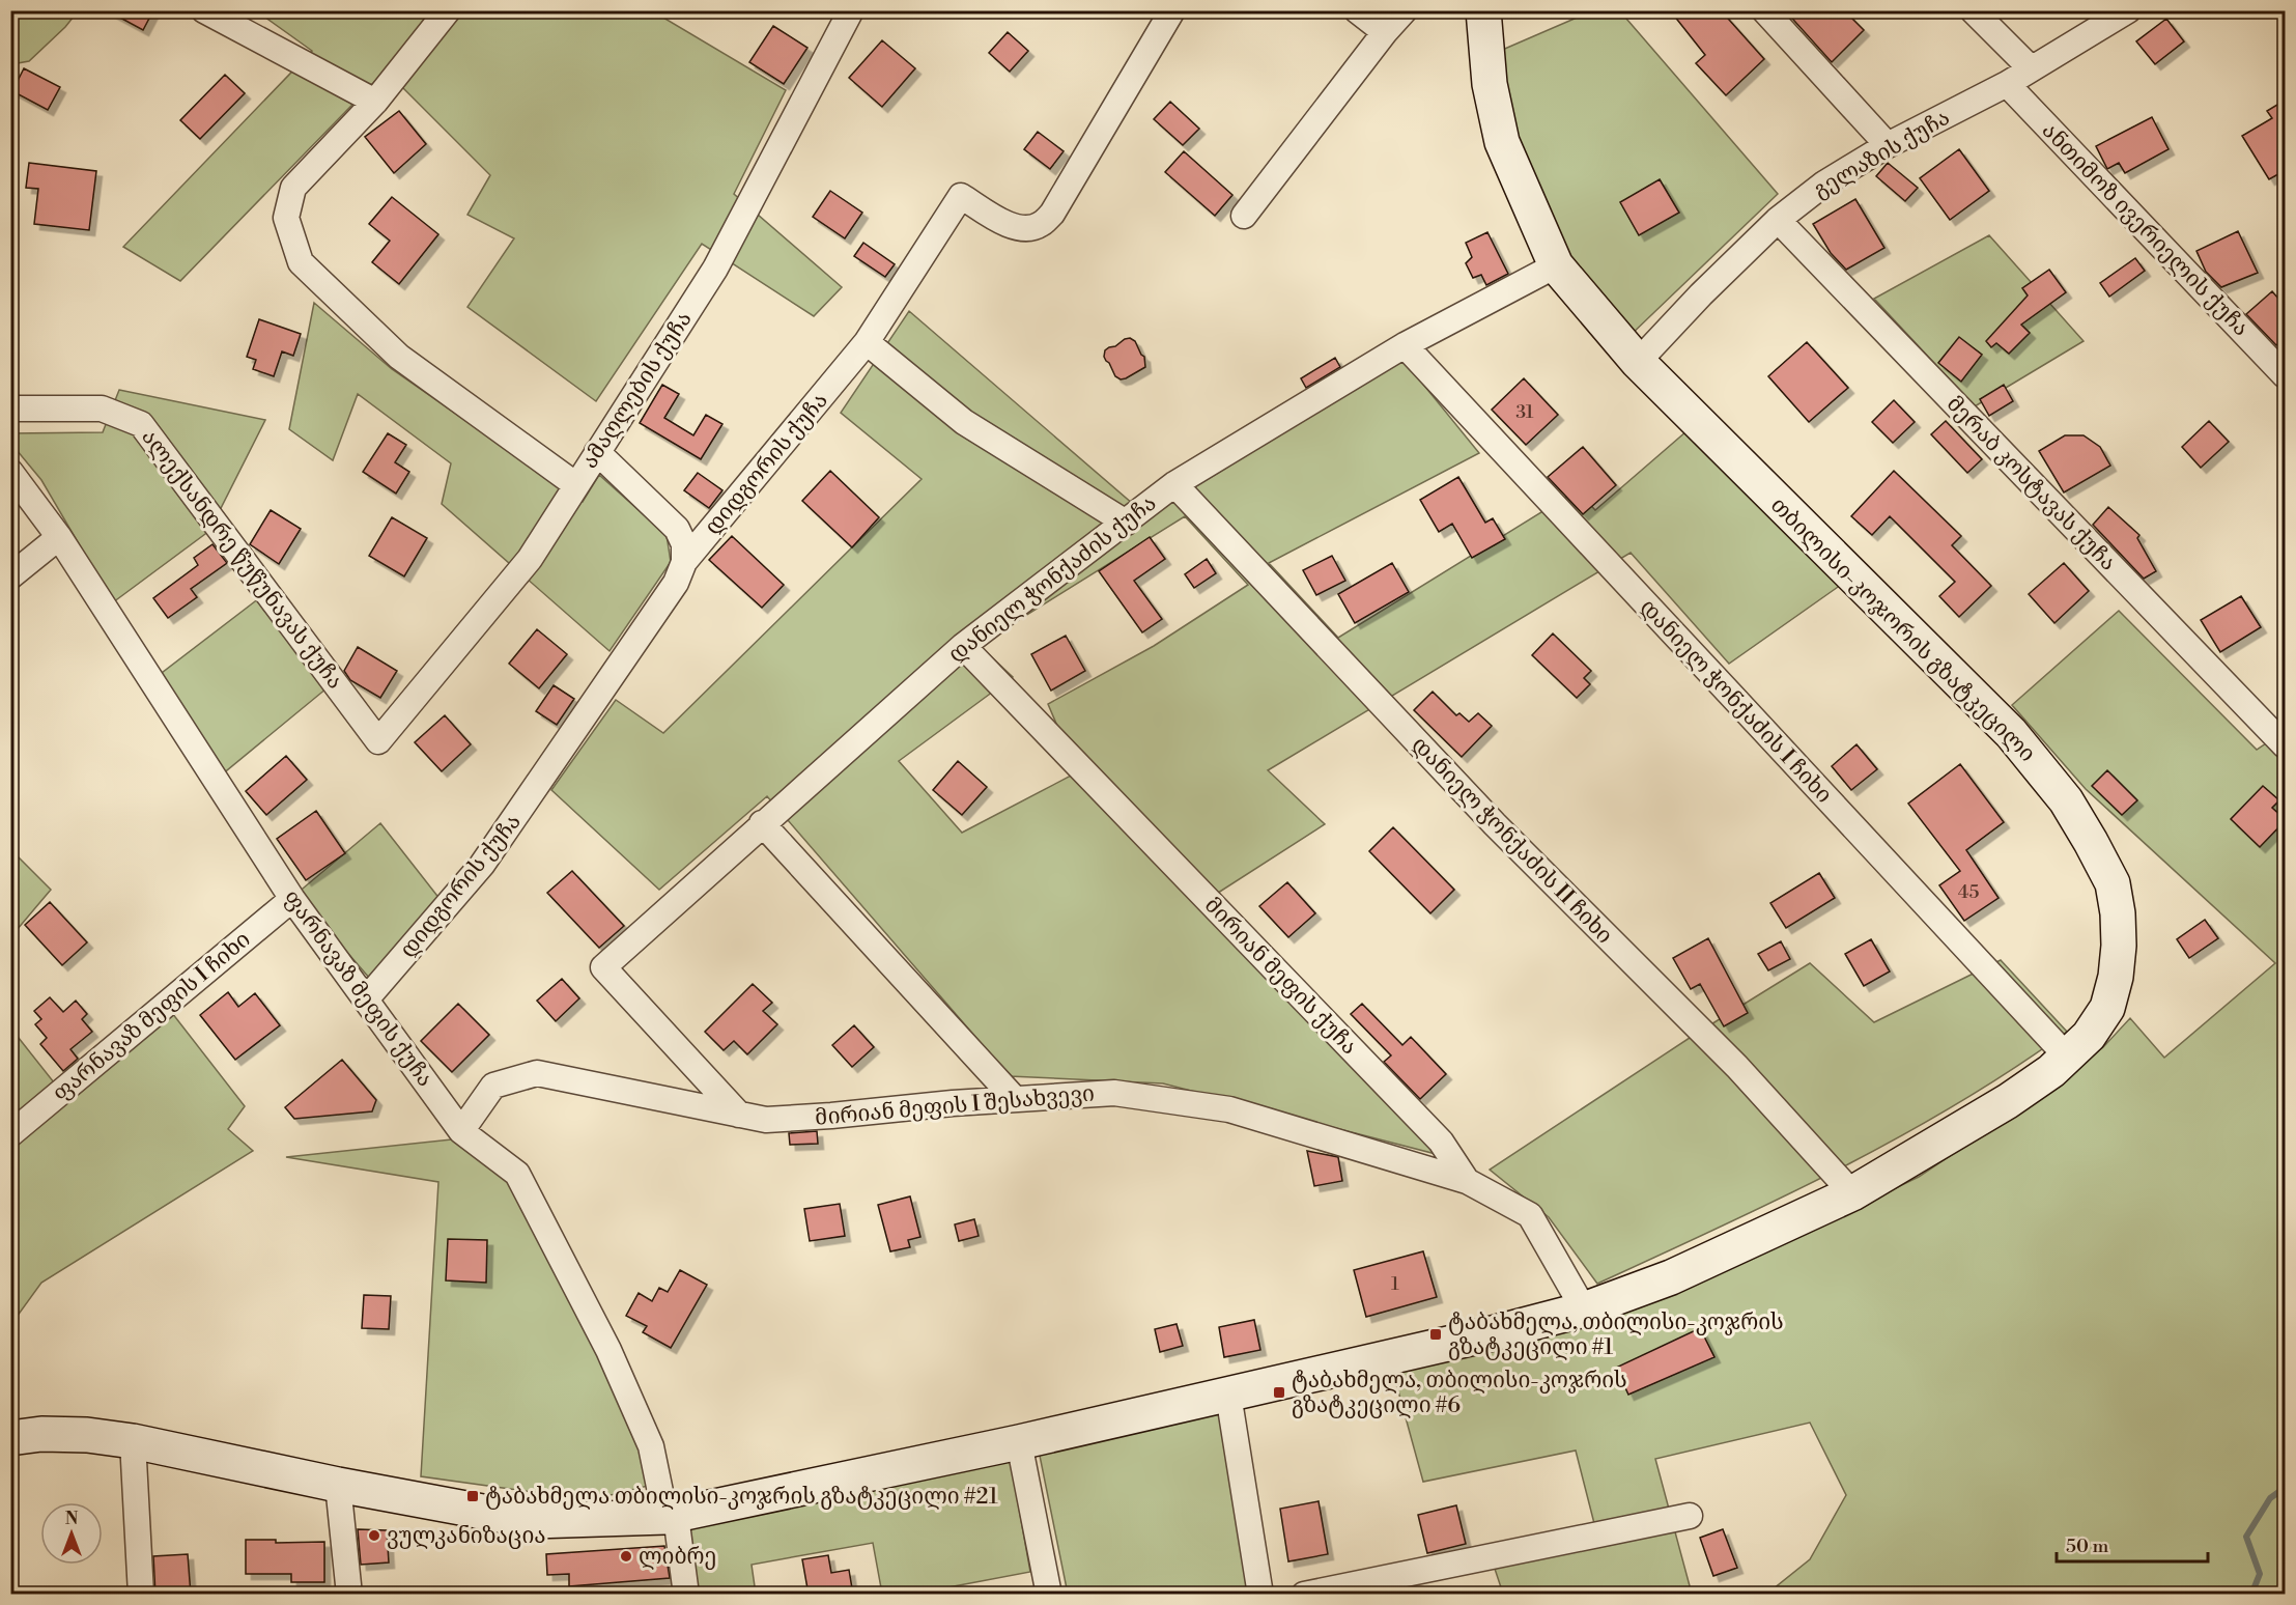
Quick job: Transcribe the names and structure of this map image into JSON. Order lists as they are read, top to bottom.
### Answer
{
  "streets": {
    "main road": ["თბილისი-კოჯორის გზატკეცილი"],
    "street": [
      "გელაზის ქუჩა",
      "ანთიმოზ ივერიელის ქუჩა",
      "ამაღლების ქუჩა",
      "დიდგორის ქუჩა",
      "მერაბ კოსტავას ქუჩა",
      "ალექსანდრე წუწუნავას ქუჩა",
      "დანიელ ჭონქაძის ქუჩა",
      "დანიელ ჭონქაძის I ჩიხი",
      "დანიელ ჭონქაძის II ჩიხი",
      "მირიან მეფის ქუჩა",
      "ფარნავაზ მეფის ქუჩა",
      "ფარნავაზ მეფის I ჩიხი",
      "მირიან მეფის I შესახვევი"
    ]
  },
  "crossings": [
    ["გელაზის ქუჩა", "ანთიმოზ ივერიელის ქუჩა"],
    ["გელაზის ქუჩა", "მერაბ კოსტავას ქუჩა"],
    ["გელაზის ქუჩა", "თბილისი-კოჯორის გზატკეცილი"],
    ["ამაღლების ქუჩა", "ალექსანდრე წუწუნავას ქუჩა"],
    ["დიდგორის ქუჩა", "ფარნავაზ მეფის ქუჩა"],
    ["დანიელ ჭონქაძის ქუჩა", "თბილისი-კოჯორის გზატკეცილი"],
    ["დანიელ ჭონქაძის ქუჩა", "დანიელ ჭონქაძის I ჩიხი"],
    ["დანიელ ჭონქაძის ქუჩა", "დანიელ ჭონქაძის II ჩიხი"],
    ["დანიელ ჭონქაძის ქუჩა", "მირიან მეფის ქუჩა"],
    ["დანიელ ჭონქაძის ქუჩა", "მირიან მეფის I შესახვევი"],
    ["თბილისი-კოჯორის გზატკეცილი", "დანიელ ჭონქაძის I ჩიხი"],
    ["თბილისი-კოჯორის გზატკეცილი", "დანიელ ჭონქაძის II ჩიხი"],
    ["თბილისი-კოჯორის გზატკეცილი", "მირიან მეფის ქუჩა"],
    ["თბილისი-კოჯორის გზატკეცილი", "ფარნავაზ მეფის ქუჩა"],
    ["მირიან მეფის ქუჩა", "მირიან მეფის I შესახვევი"],
    ["ფარნავაზ მეფის ქუჩა", "ფარნავაზ მეფის I ჩიხი"],
    ["ფარნავაზ მეფის ქუჩა", "მირიან მეფის I შესახვევი"]
  ],
  "places": {
    "transit": ["ტაბახმელა, თბილისი-კოჯრის გზატკეცილი #1", "ტაბახმელა, თბილისი-კოჯრის გზატკეცილი #6", "ტაბახმელა თბილისი-კოჯრის გზატკეცილი #21"],
    "other": ["ვულკანიზაცია", "ლიბრე"]
  },
  "house_numbers": ["31", "45", "1"],
  "scale_bar": "50 m",
  "north": "top"
}
